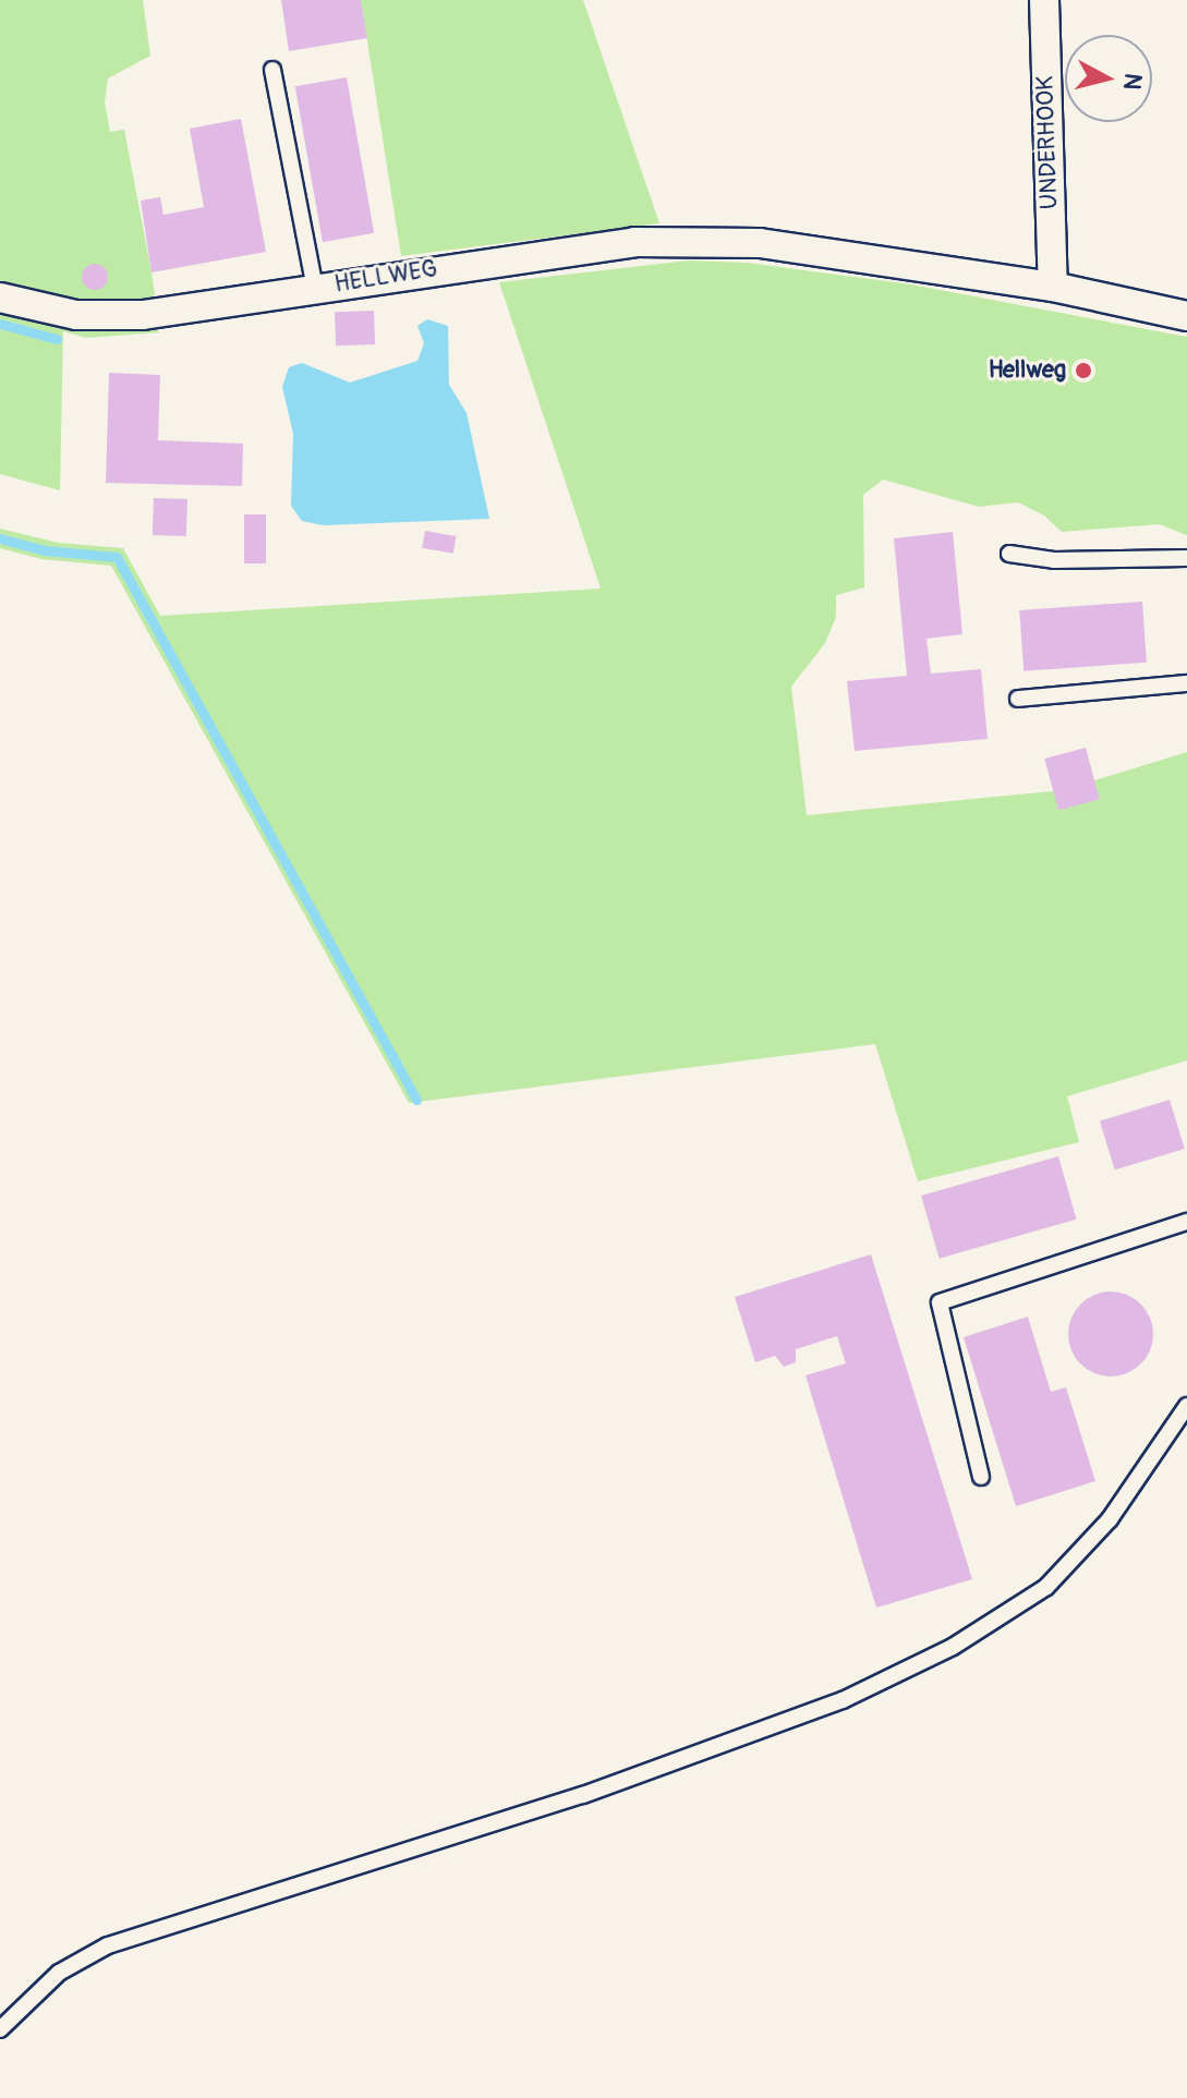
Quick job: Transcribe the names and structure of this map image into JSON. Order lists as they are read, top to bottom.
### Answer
{
  "streets": {
    "street": ["UNDERHOOK", "HELLWEG"]
  },
  "crossings": [
    ["UNDERHOOK", "HELLWEG"]
  ],
  "places": ["Hellweg"],
  "north": "right"
}
